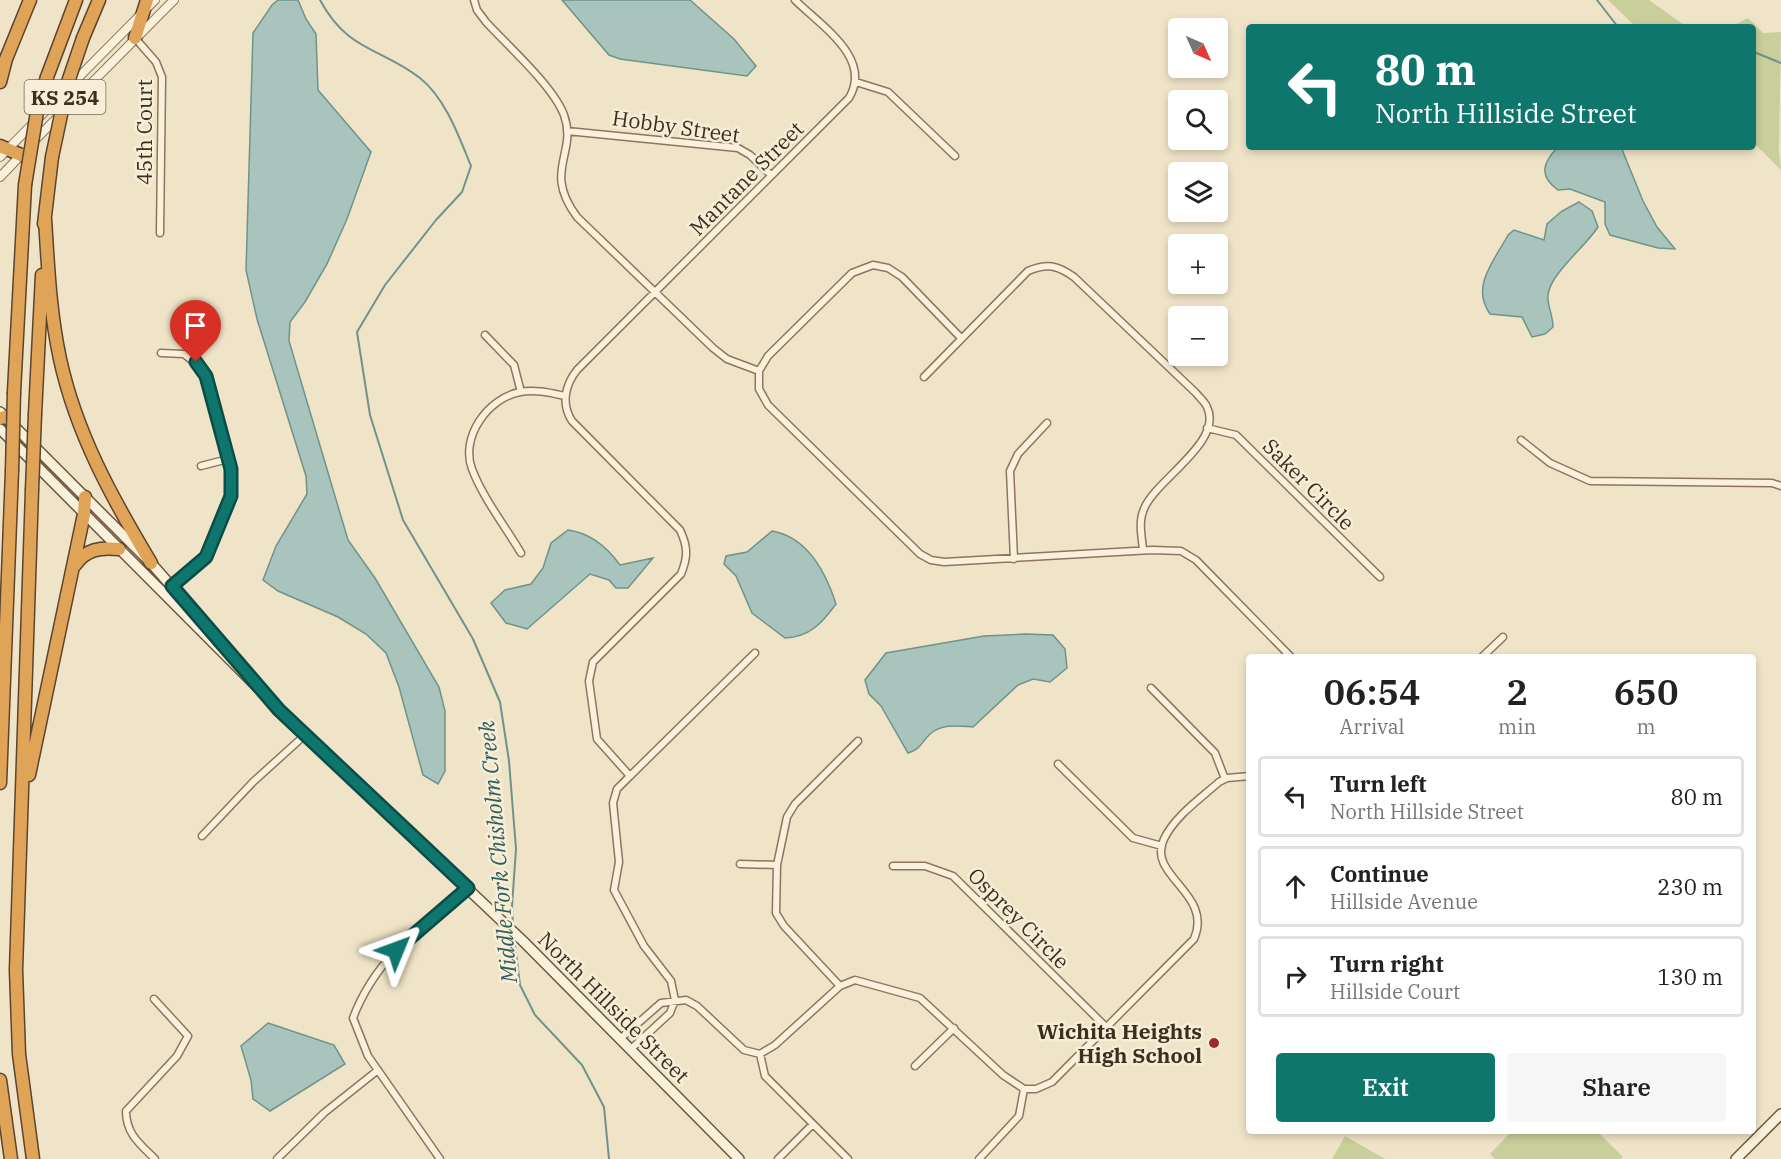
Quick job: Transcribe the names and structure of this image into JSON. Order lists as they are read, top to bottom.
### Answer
{
  "streets": {
    "highway": ["KS 254"],
    "main road": ["North Hillside Street"],
    "street": [
      "Hobby Street",
      "45th Court",
      "Mantane Street",
      "Saker Circle",
      "Osprey Circle"
    ]
  },
  "crossings": [
    ["Hobby Street", "Mantane Street"]
  ],
  "water": ["Middle Fork Chisholm Creek"],
  "places": ["Wichita Heights High School"],
  "north": "bottom right",
  "page": {
    "map_buttons": ["+", "−"],
    "turn": ["80 m", "North Hillside Street"],
    "eta": [
      "06:54",
      "Arrival",
      "2",
      "min",
      "650",
      "m"
    ],
    "list": [
      {
        "name": "Turn left",
        "note": "North Hillside Street",
        "value": "80 m"
      },
      {
        "name": "Continue",
        "note": "Hillside Avenue",
        "value": "230 m"
      },
      {
        "name": "Turn right",
        "note": "Hillside Court",
        "value": "130 m"
      }
    ],
    "buttons": ["Exit", "Share"]
  }
}
